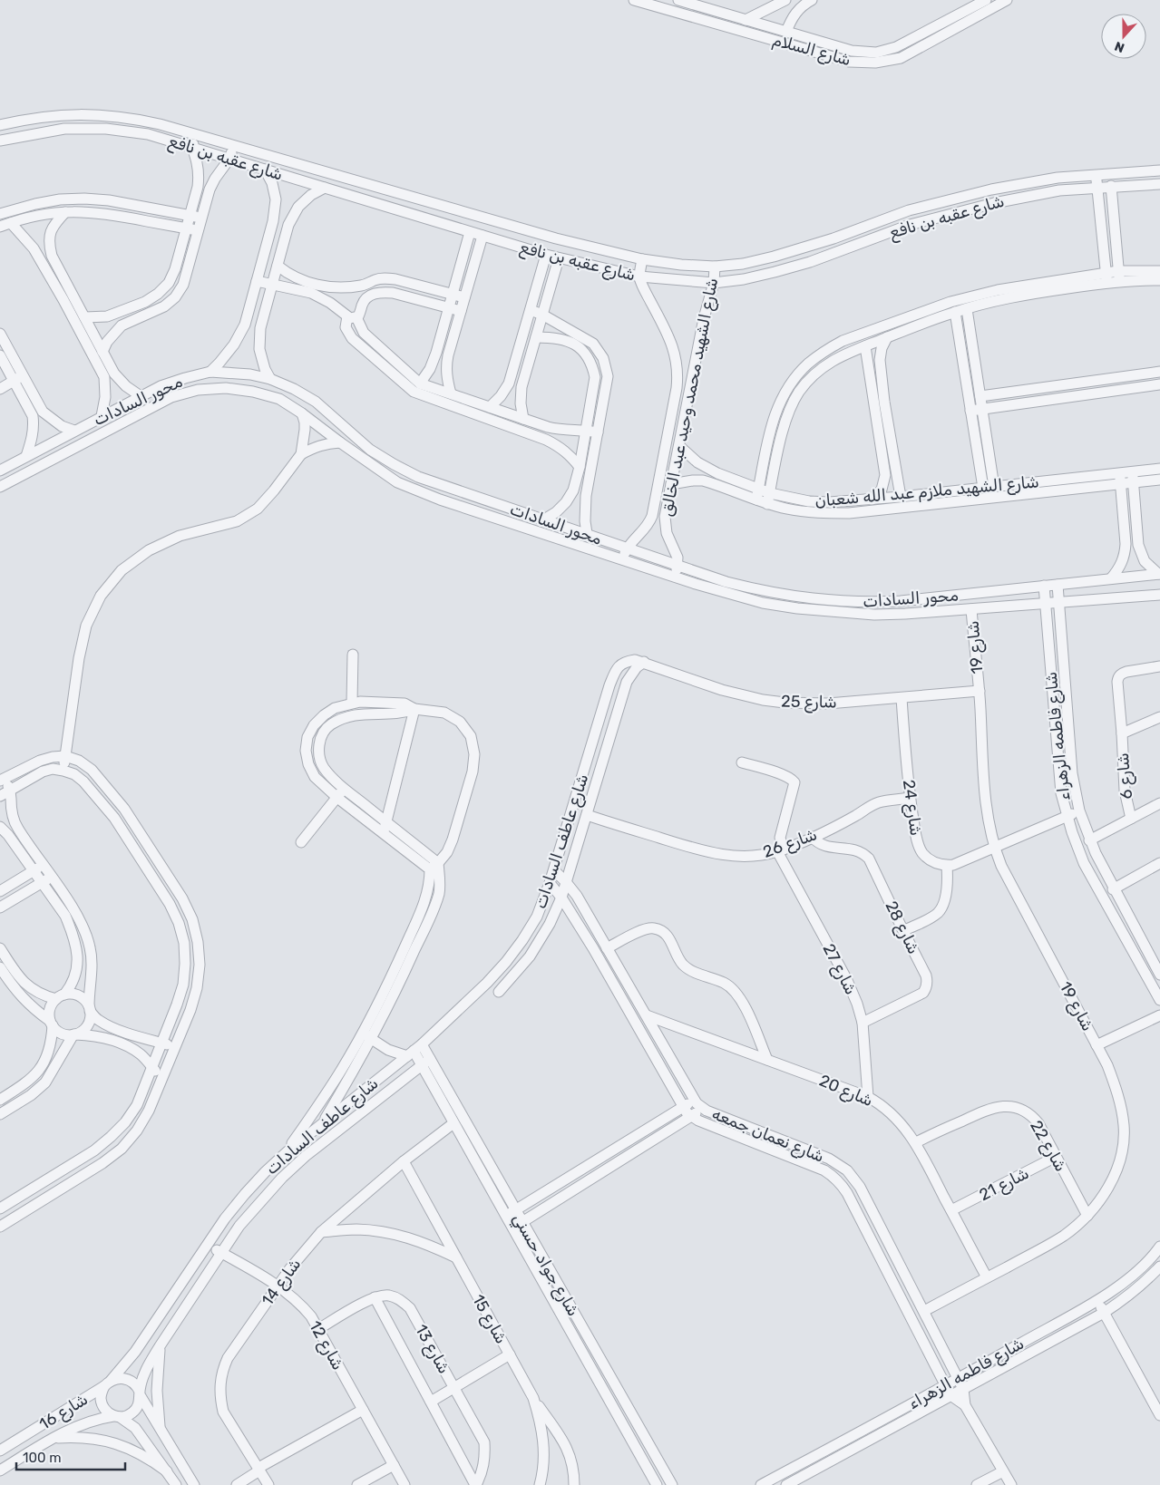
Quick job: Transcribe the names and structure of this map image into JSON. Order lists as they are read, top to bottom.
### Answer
{
  "streets": {
    "street": [
      "شارع السلام",
      "شارع عقبه بن نافع",
      "شارع الشهيد محمد وحيد عبد الخالق",
      "محور السادات",
      "شارع الشهيد ملازم عبد الله شعبان",
      "شارع 19",
      "شارع 25",
      "شارع فاطمه الزهراء",
      "شارع 6",
      "شارع 24",
      "شارع عاطف السادات",
      "شارع 26",
      "شارع 28",
      "شارع 27",
      "شارع 20",
      "شارع نعمان جمعه",
      "شارع 22",
      "شارع 21",
      "شارع جواد حسني",
      "شارع 14",
      "شارع 15",
      "شارع 12",
      "شارع 13",
      "شارع 16"
    ]
  },
  "crossings": [
    ["شارع عقبه بن نافع", "شارع الشهيد محمد وحيد عبد الخالق"],
    ["شارع الشهيد محمد وحيد عبد الخالق", "محور السادات"],
    ["شارع الشهيد محمد وحيد عبد الخالق", "شارع الشهيد ملازم عبد الله شعبان"],
    ["محور السادات", "شارع 19"],
    ["محور السادات", "شارع فاطمه الزهراء"],
    ["شارع 19", "شارع 25"],
    ["شارع 19", "شارع 20"],
    ["شارع 19", "شارع نعمان جمعه"],
    ["شارع 19", "شارع 22"],
    ["شارع 25", "شارع 24"],
    ["شارع 25", "شارع عاطف السادات"],
    ["شارع فاطمه الزهراء", "شارع نعمان جمعه"],
    ["شارع 24", "شارع 26"],
    ["شارع عاطف السادات", "شارع 26"],
    ["شارع عاطف السادات", "شارع نعمان جمعه"],
    ["شارع عاطف السادات", "شارع جواد حسني"],
    ["شارع عاطف السادات", "شارع 12"],
    ["شارع عاطف السادات", "شارع 16"],
    ["شارع 26", "شارع 28"],
    ["شارع 26", "شارع 27"],
    ["شارع 28", "شارع 27"],
    ["شارع 27", "شارع 20"],
    ["شارع 20", "شارع نعمان جمعه"],
    ["شارع 20", "شارع 22"],
    ["شارع 20", "شارع 21"],
    ["شارع 22", "شارع 21"],
    ["شارع جواد حسني", "شارع 14"],
    ["شارع 14", "شارع 15"],
    ["شارع 14", "شارع 12"]
  ],
  "scale_bar": "100 m",
  "north": "bottom"
}
